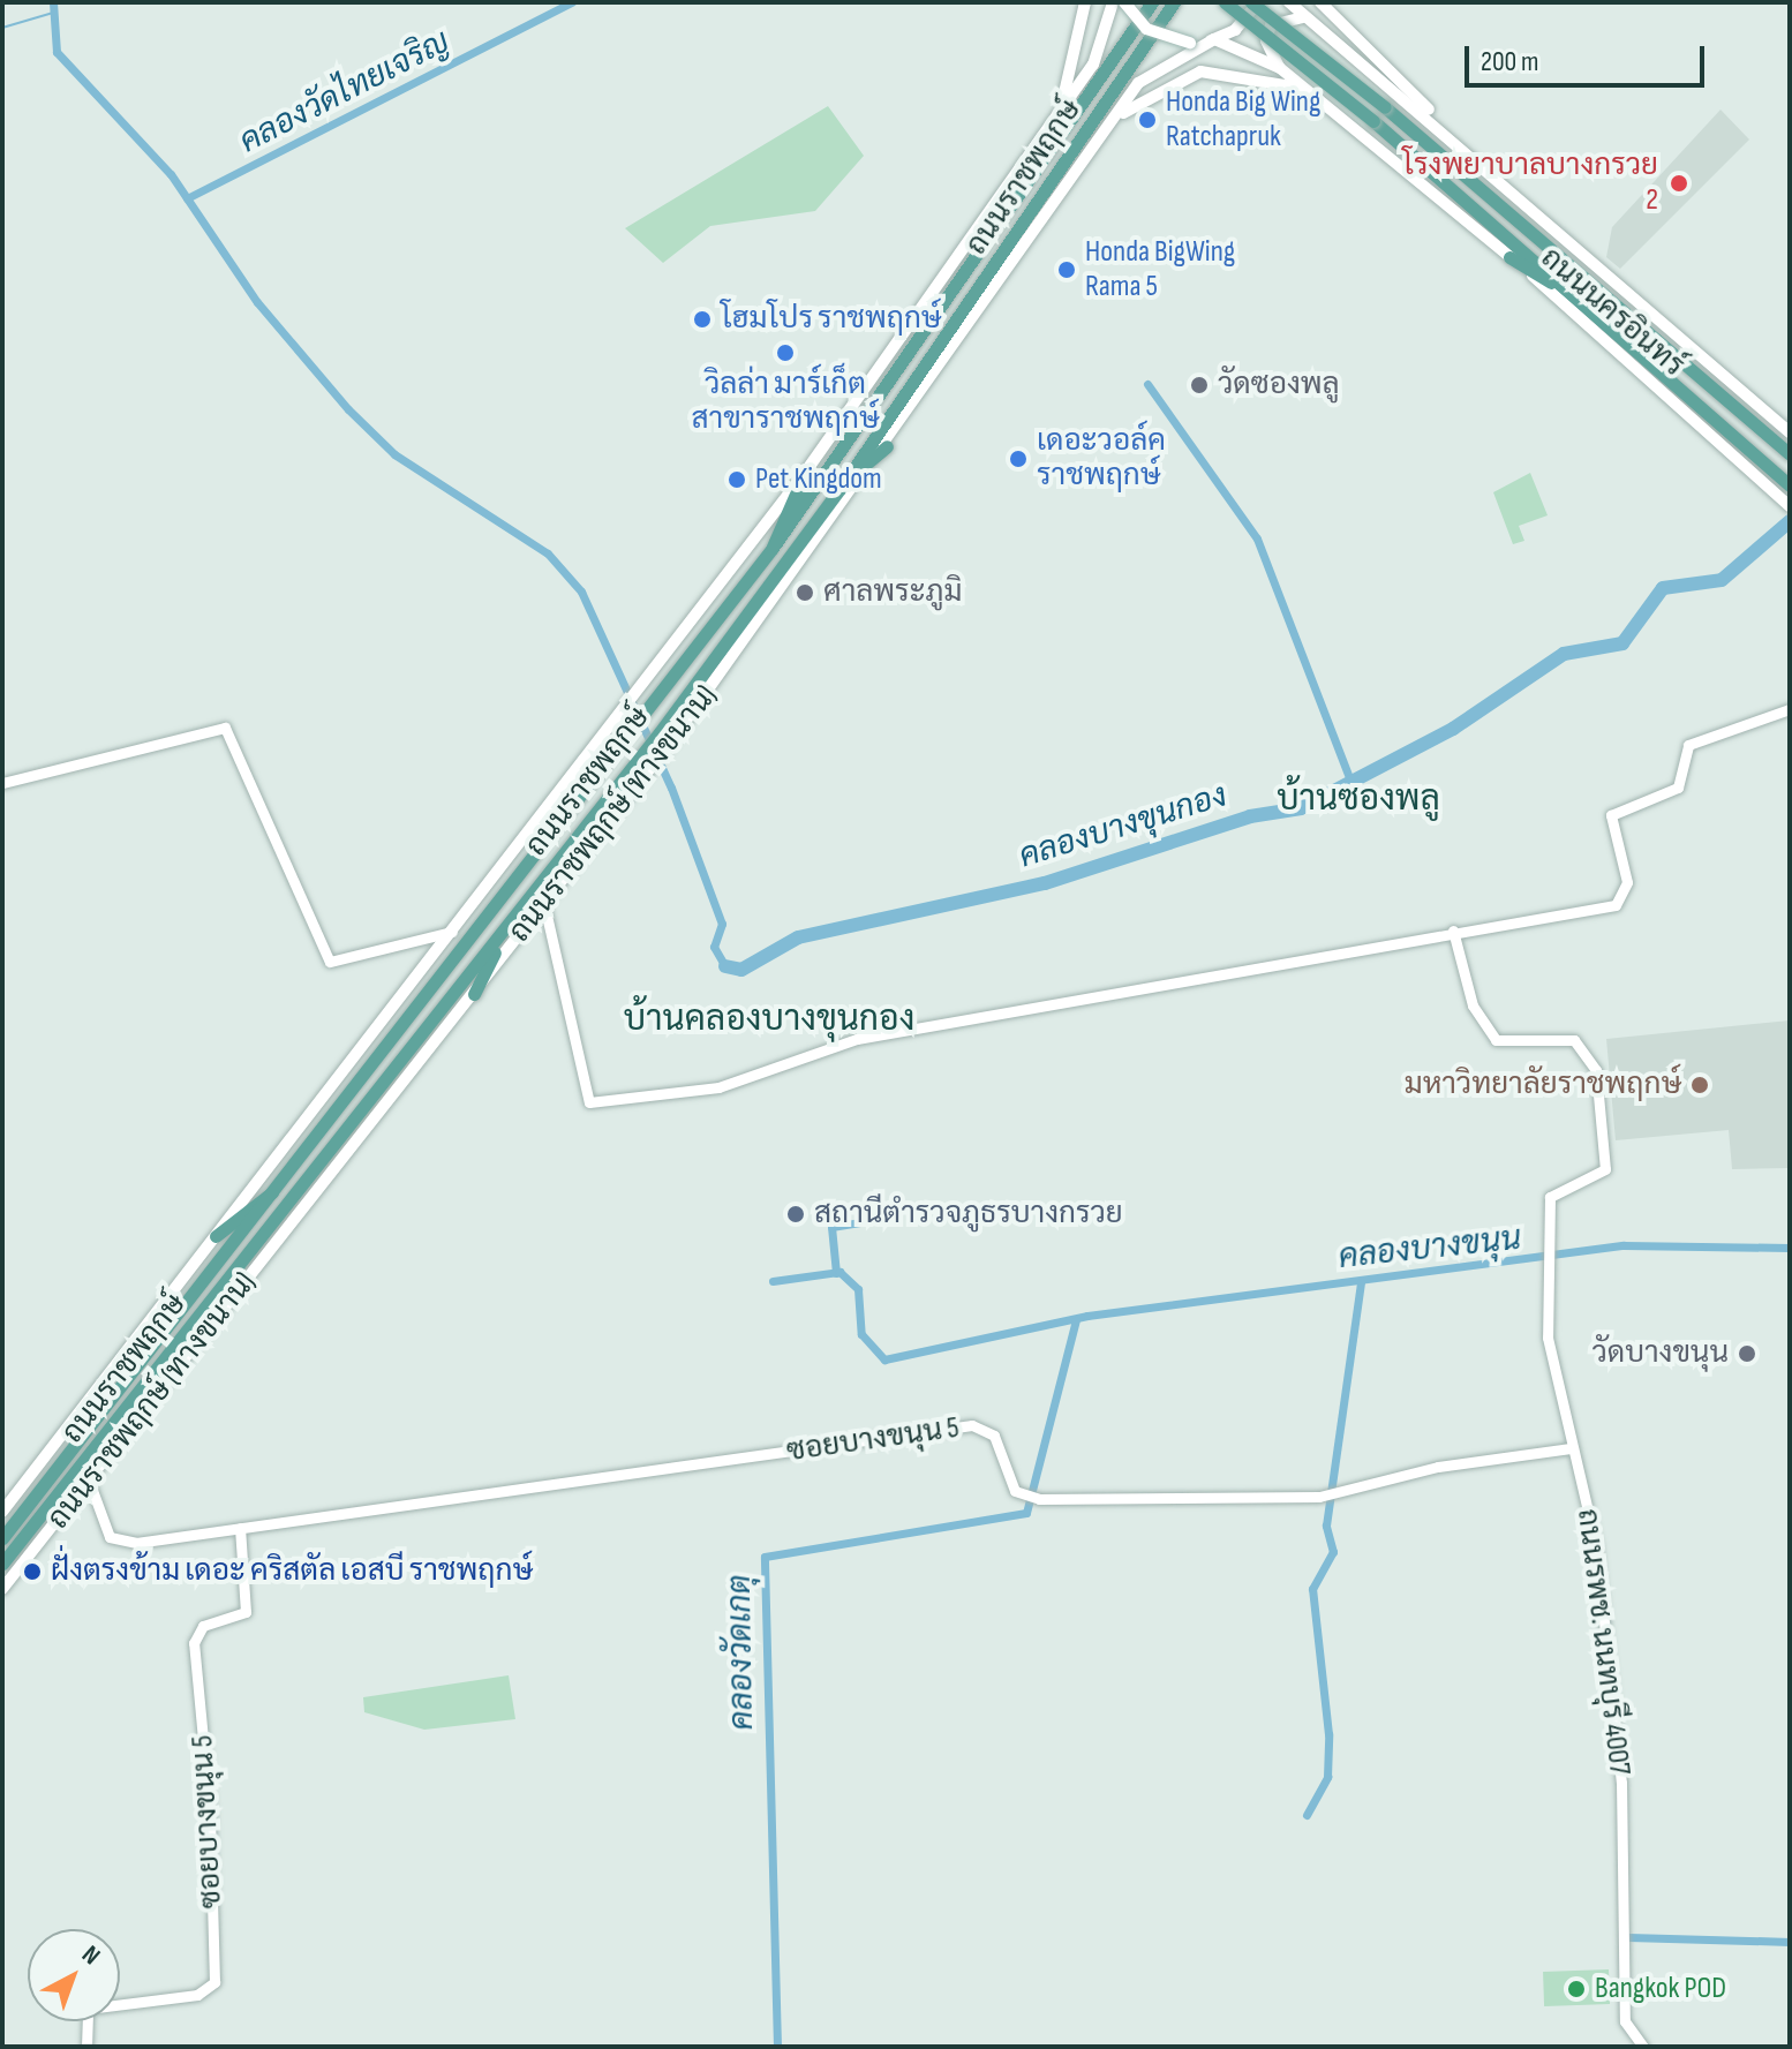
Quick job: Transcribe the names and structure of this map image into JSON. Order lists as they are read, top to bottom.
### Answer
{
  "streets": {
    "main road": ["ถนนราชพฤกษ์", "ถนนนครอินทร์", "ถนนราชพฤกษ์ (ทางขนาน)"],
    "street": ["ซอยบางขนุน 5", "ถนนรพช. นนทบุรี 4007"]
  },
  "crossings": [
    ["ถนนนครอินทร์", "ถนนราชพฤกษ์ (ทางขนาน)"],
    ["ถนนราชพฤกษ์ (ทางขนาน)", "ซอยบางขนุน 5"],
    ["ซอยบางขนุน 5", "ถนนรพช. นนทบุรี 4007"]
  ],
  "districts": ["บ้านซองพลู", "บ้านคลองบางขุนกอง"],
  "water": [
    "คลองวัดไทยเจริญ",
    "คลองบางขุนกอง",
    "คลองบางขนุน",
    "คลองวัดเกตุ"
  ],
  "places": [
    "Honda Big Wing Ratchapruk",
    "โรงพยาบาลบางกรวย 2",
    "Honda BigWing Rama 5",
    "โฮมโปร ราชพฤกษ์",
    "วิลล่า มาร์เก็ต สาขาราชพฤกษ์",
    "วัดซองพลู",
    "เดอะวอล์ค ราชพฤกษ์",
    "Pet Kingdom",
    "ศาลพระภูมิ",
    "มหาวิทยาลัยราชพฤกษ์",
    "สถานีตำรวจภูธรบางกรวย",
    "วัดบางขนุน",
    "ฝั่งตรงข้าม เดอะ คริสตัล เอสบี ราชพฤกษ์",
    "Bangkok POD"
  ],
  "scale_bar": "200 m",
  "north": "top right"
}
